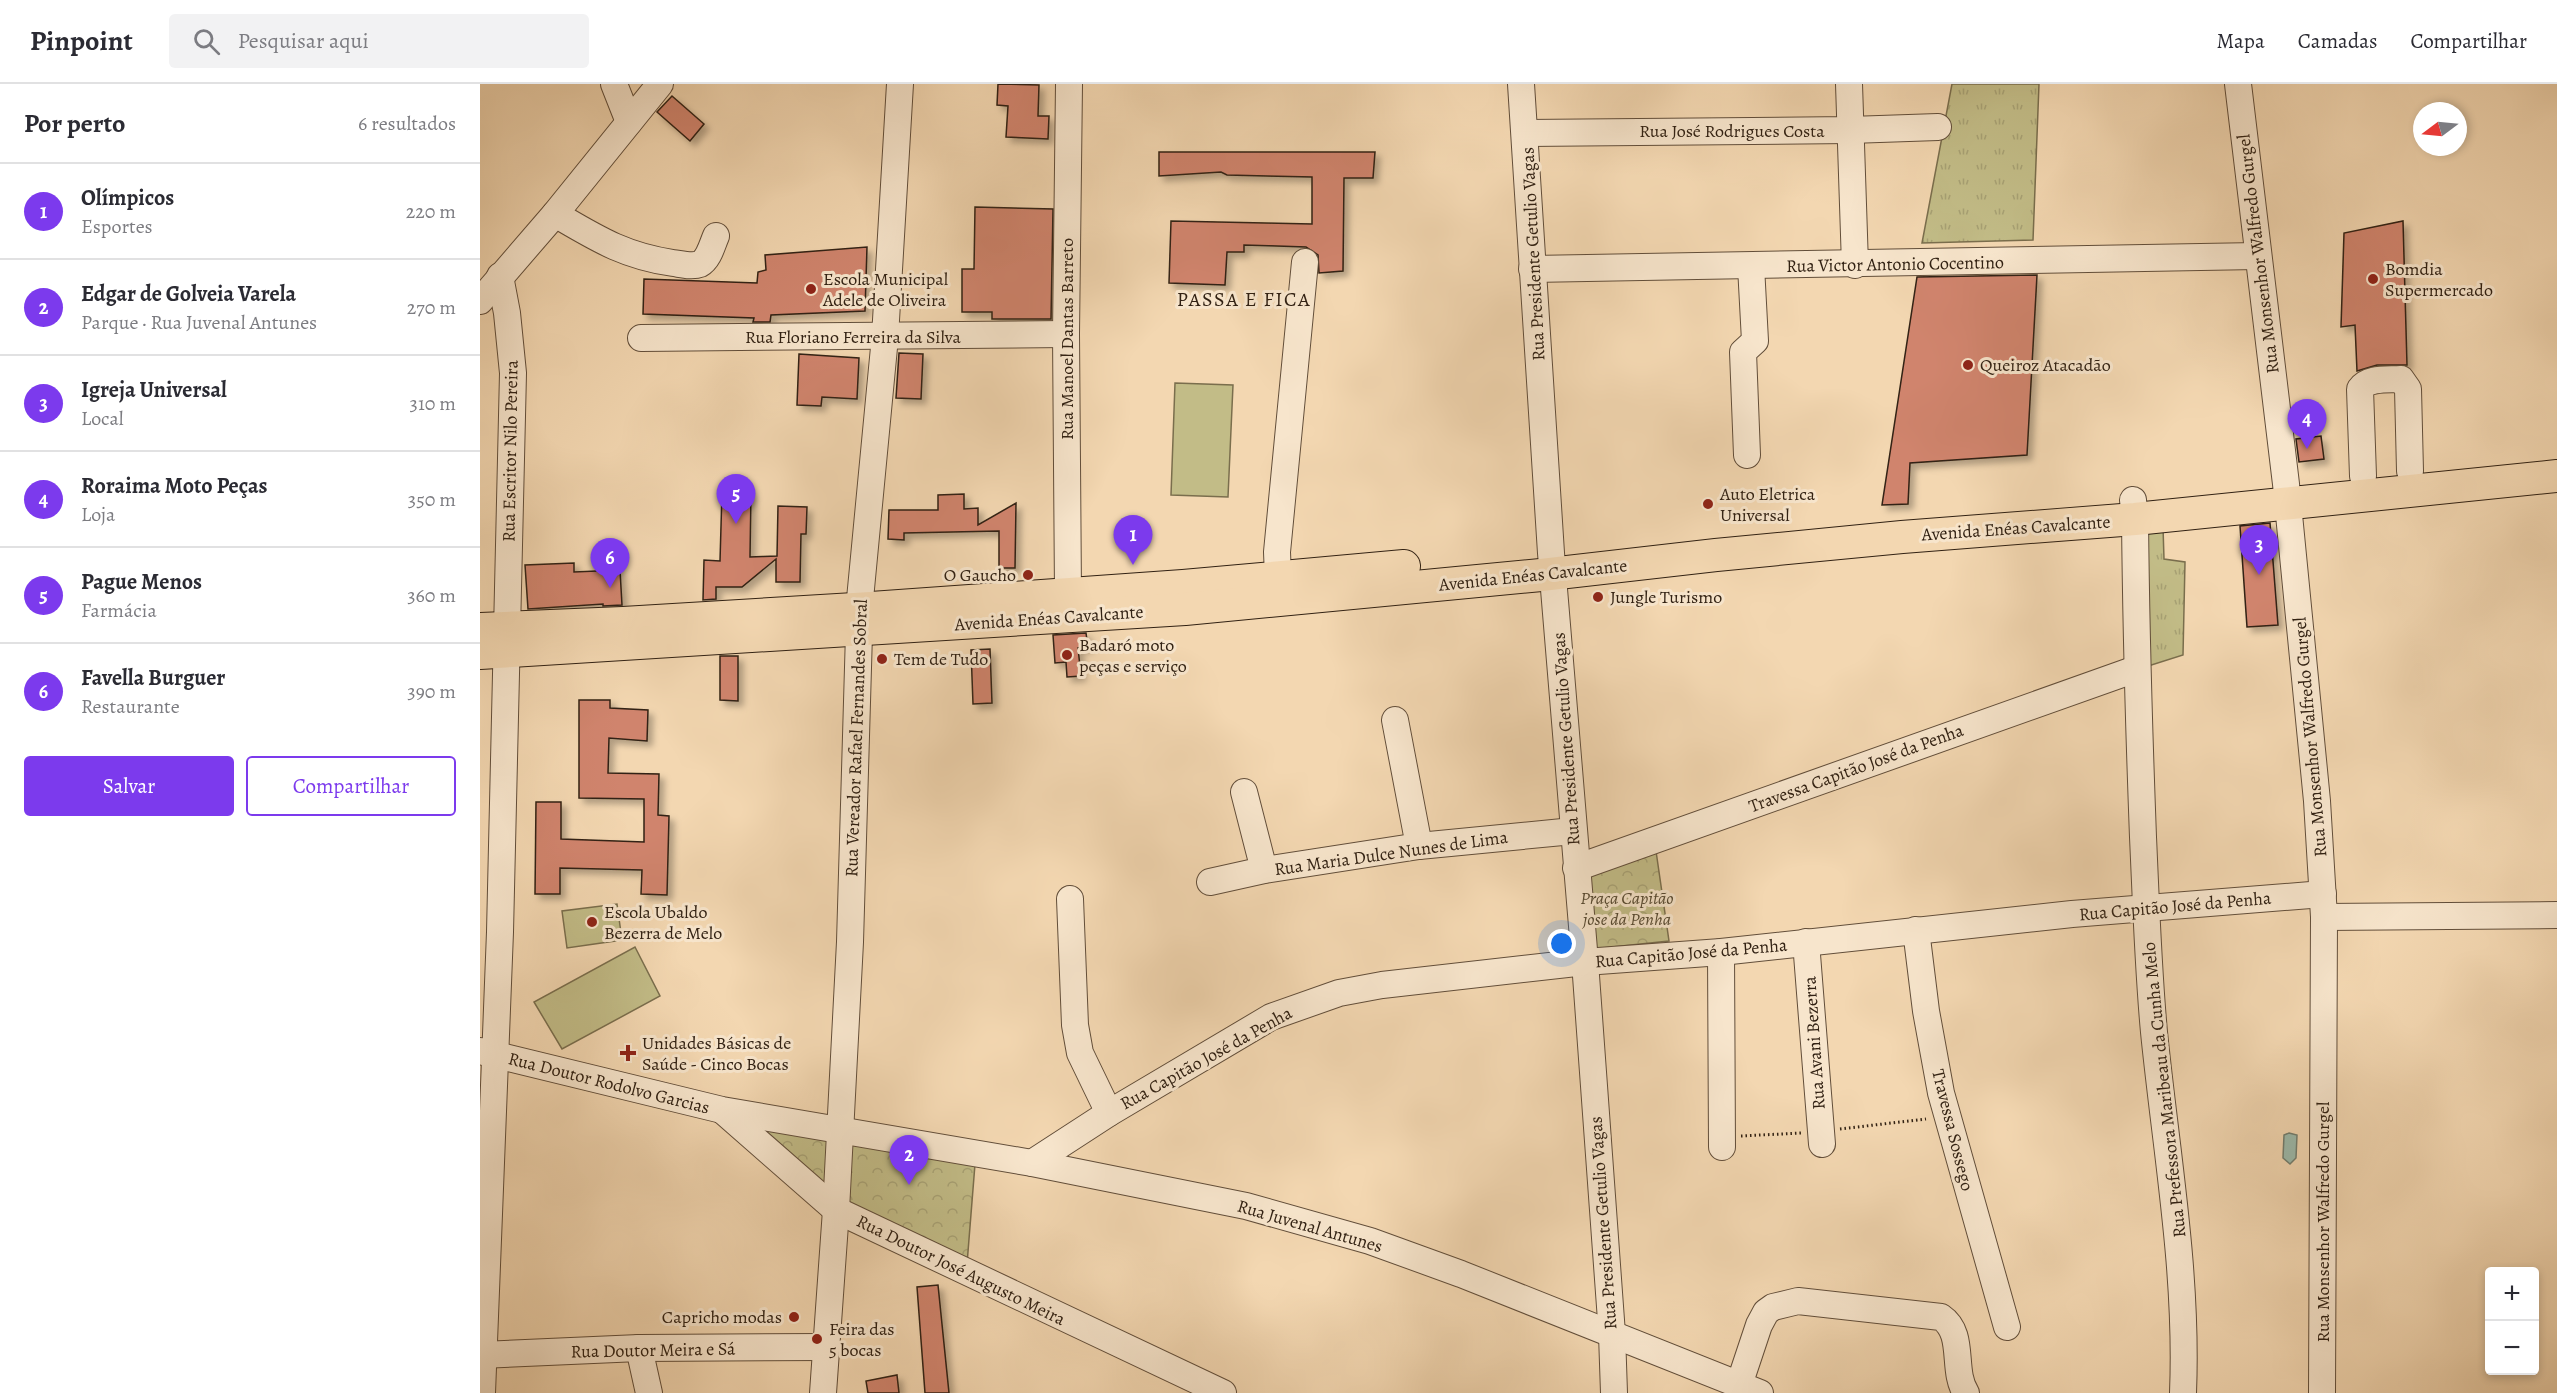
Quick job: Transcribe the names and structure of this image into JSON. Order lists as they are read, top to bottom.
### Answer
{
  "streets": {
    "main road": ["Avenida Enéas Cavalcante"],
    "street": [
      "Rua José Rodrigues Costa",
      "Rua Presidente Getulio Vagas",
      "Rua Monsenhor Walfredo Gurgel",
      "Rua Victor Antonio Cocentino",
      "Rua Floriano Ferreira da Silva",
      "Rua Manoel Dantas Barreto",
      "Rua Escritor Nilo Pereira",
      "Rua Vereador Rafael Fernandes Sobral",
      "Travessa Capitão José da Penha",
      "Rua Maria Dulce Nunes de Lima",
      "Rua Capitão José da Penha",
      "Rua Avani Bezerra",
      "Rua Doutor Rodolvo Garcias",
      "Rua Prefessora Maribeau da Cunha Melo",
      "Travessa Sossego",
      "Rua Juvenal Antunes",
      "Rua Doutor José Augusto Meira",
      "Rua Doutor Meira e Sá"
    ]
  },
  "crossings": [
    ["Rua José Rodrigues Costa", "Rua Presidente Getulio Vagas"],
    ["Rua Presidente Getulio Vagas", "Rua Victor Antonio Cocentino"],
    ["Rua Presidente Getulio Vagas", "Avenida Enéas Cavalcante"],
    ["Rua Presidente Getulio Vagas", "Travessa Capitão José da Penha"],
    ["Rua Presidente Getulio Vagas", "Rua Maria Dulce Nunes de Lima"],
    ["Rua Presidente Getulio Vagas", "Rua Capitão José da Penha"],
    ["Rua Presidente Getulio Vagas", "Rua Juvenal Antunes"],
    ["Rua Monsenhor Walfredo Gurgel", "Rua Victor Antonio Cocentino"],
    ["Rua Monsenhor Walfredo Gurgel", "Avenida Enéas Cavalcante"],
    ["Rua Monsenhor Walfredo Gurgel", "Rua Capitão José da Penha"],
    ["Rua Floriano Ferreira da Silva", "Rua Manoel Dantas Barreto"],
    ["Rua Floriano Ferreira da Silva", "Rua Vereador Rafael Fernandes Sobral"],
    ["Rua Manoel Dantas Barreto", "Avenida Enéas Cavalcante"],
    ["Rua Escritor Nilo Pereira", "Avenida Enéas Cavalcante"],
    ["Rua Escritor Nilo Pereira", "Rua Doutor Rodolvo Garcias"],
    ["Rua Escritor Nilo Pereira", "Rua Doutor Meira e Sá"],
    ["Avenida Enéas Cavalcante", "Rua Vereador Rafael Fernandes Sobral"],
    ["Avenida Enéas Cavalcante", "Rua Prefessora Maribeau da Cunha Melo"],
    ["Rua Vereador Rafael Fernandes Sobral", "Rua Doutor Rodolvo Garcias"],
    ["Rua Vereador Rafael Fernandes Sobral", "Rua Juvenal Antunes"],
    ["Rua Vereador Rafael Fernandes Sobral", "Rua Doutor José Augusto Meira"],
    ["Rua Vereador Rafael Fernandes Sobral", "Rua Doutor Meira e Sá"],
    ["Travessa Capitão José da Penha", "Rua Prefessora Maribeau da Cunha Melo"],
    ["Rua Capitão José da Penha", "Rua Avani Bezerra"],
    ["Rua Capitão José da Penha", "Rua Prefessora Maribeau da Cunha Melo"],
    ["Rua Capitão José da Penha", "Travessa Sossego"],
    ["Rua Capitão José da Penha", "Rua Juvenal Antunes"],
    ["Rua Doutor Rodolvo Garcias", "Rua Juvenal Antunes"],
    ["Rua Doutor Rodolvo Garcias", "Rua Doutor José Augusto Meira"]
  ],
  "districts": ["PASSA E FICA"],
  "parks": ["Praça Capitão jose da Penha"],
  "places": {
    "other": [
      "Bomdia Supermercado",
      "Escola Municipal Adele de Oliveira",
      "Queiroz Atacadão",
      "Auto Eletrica Universal",
      "O Gaucho",
      "Jungle Turismo",
      "Badaró moto peças e serviço",
      "Tem de Tudo",
      "Escola Ubaldo Bezerra de Melo",
      "Capricho modas",
      "Feira das 5 bocas"
    ],
    "health": ["Unidades Básicas de Saúde - Cinco Bocas"]
  },
  "north": "left",
  "page": {
    "header": "Pinpoint",
    "search": "Pesquisar aqui",
    "nav": ["Mapa", "Camadas", "Compartilhar"],
    "heading": ["Por perto", "6 resultados"],
    "list": [
      {
        "mark": "1",
        "name": "Olímpicos",
        "note": "Esportes",
        "value": "220 m"
      },
      {
        "mark": "2",
        "name": "Edgar de Golveia Varela",
        "note": "Parque · Rua Juvenal Antunes",
        "value": "270 m"
      },
      {
        "mark": "3",
        "name": "Igreja Universal",
        "note": "Local",
        "value": "310 m"
      },
      {
        "mark": "4",
        "name": "Roraima Moto Peças",
        "note": "Loja",
        "value": "350 m"
      },
      {
        "mark": "5",
        "name": "Pague Menos",
        "note": "Farmácia",
        "value": "360 m"
      },
      {
        "mark": "6",
        "name": "Favella Burguer",
        "note": "Restaurante",
        "value": "390 m"
      }
    ],
    "pins": [
      "4",
      "5",
      "1",
      "3",
      "6",
      "2"
    ],
    "buttons": ["Salvar", "Compartilhar"],
    "map_buttons": ["+", "−"]
  }
}
